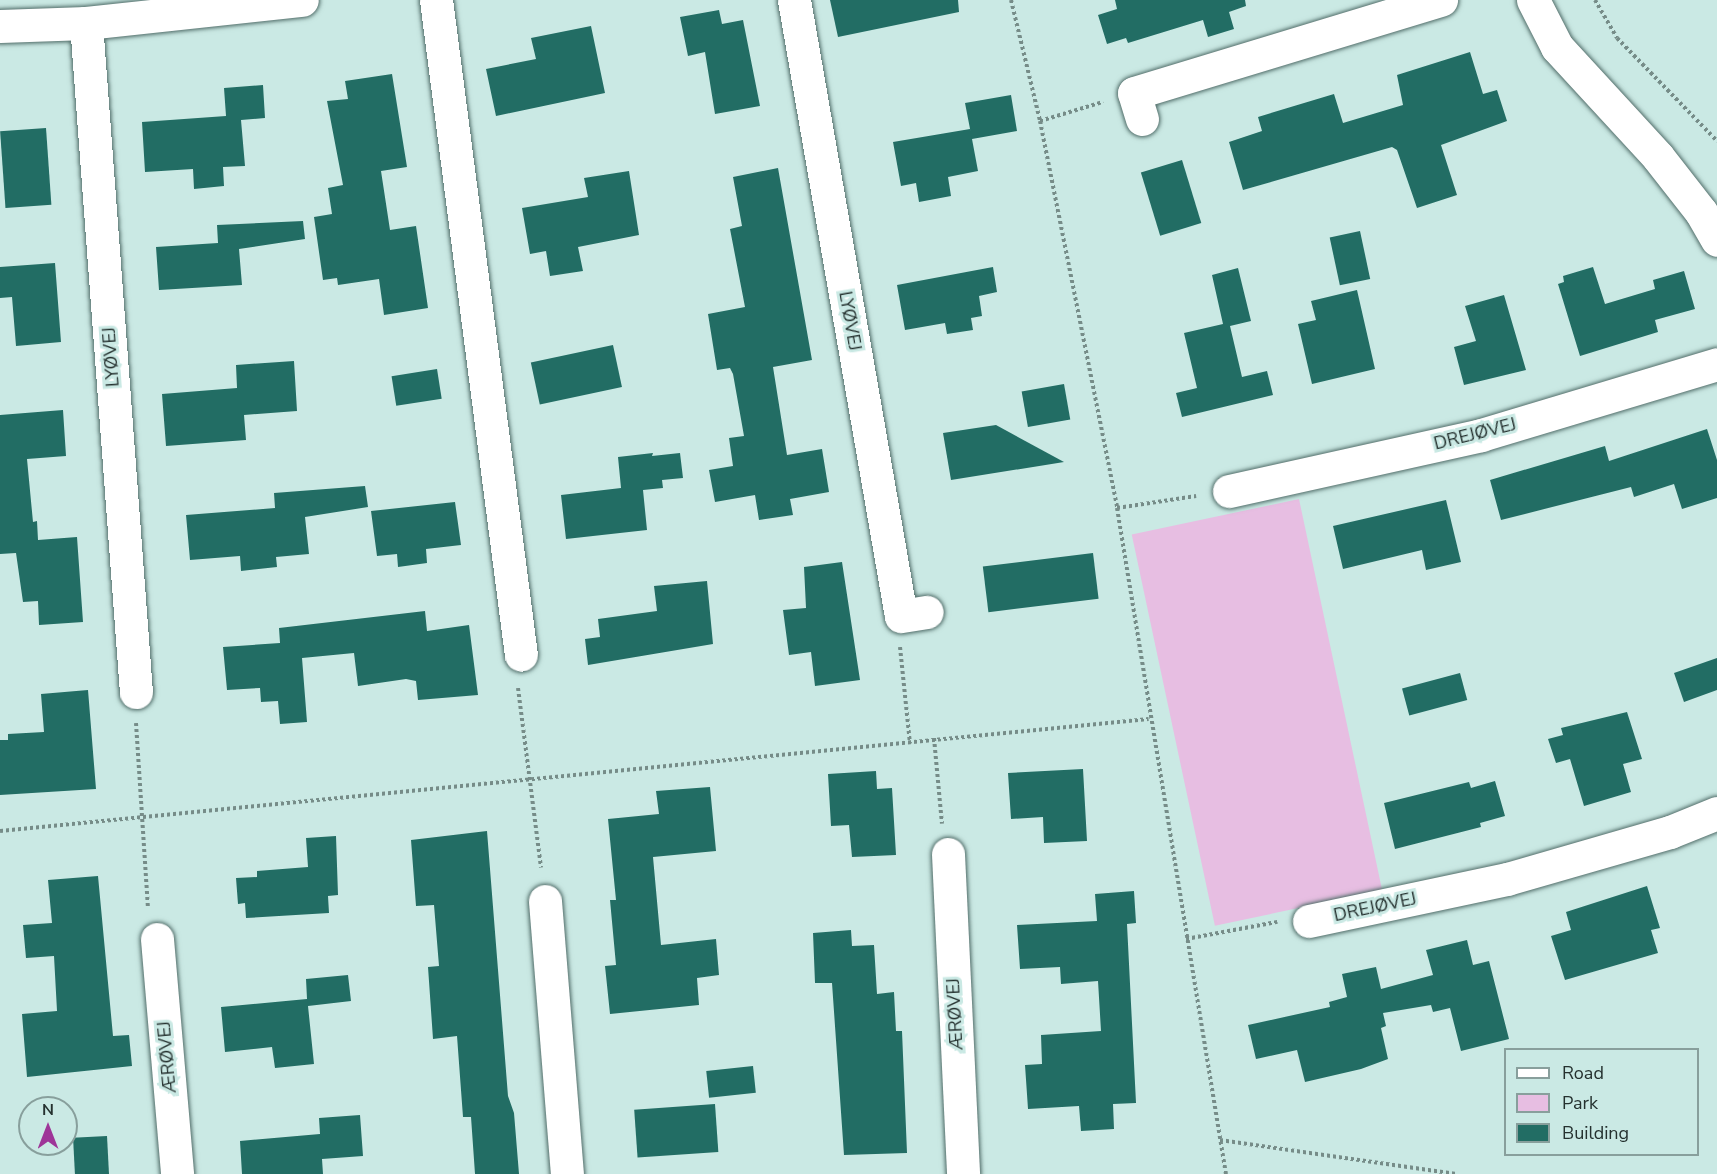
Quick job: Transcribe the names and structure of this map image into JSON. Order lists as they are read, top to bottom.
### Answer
{
  "streets": {
    "street": ["LYØVEJ", "DREJØVEJ", "ÆRØVEJ"]
  },
  "legend": ["Road", "Park", "Building"],
  "north": "top"
}
